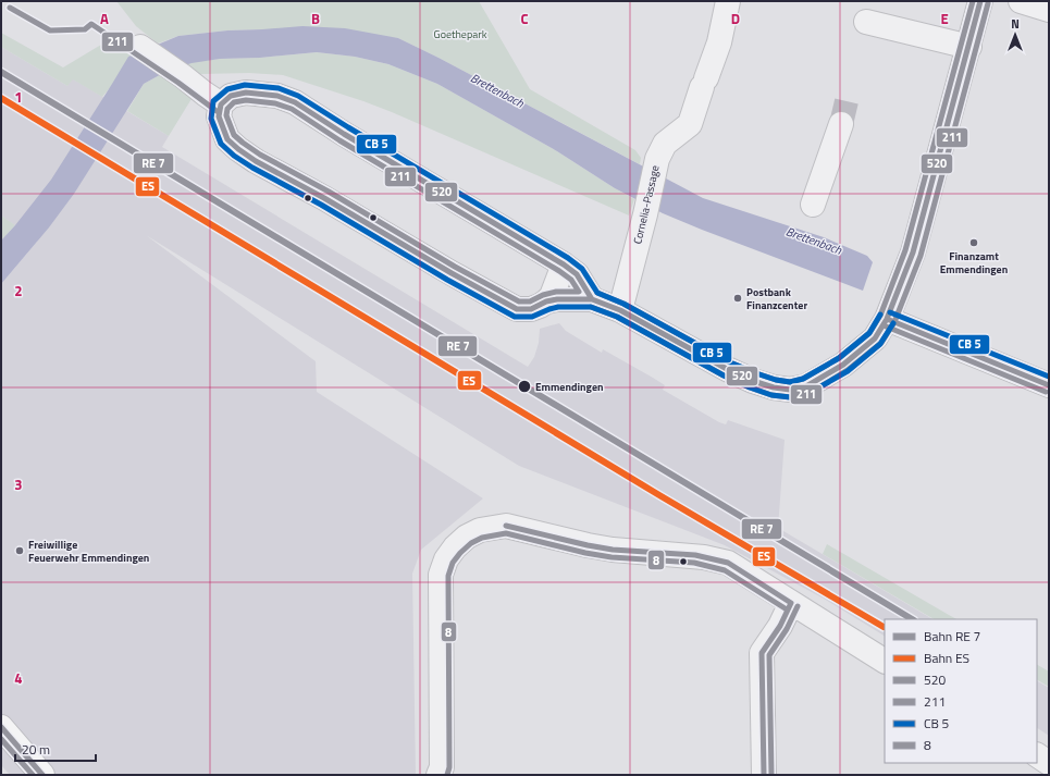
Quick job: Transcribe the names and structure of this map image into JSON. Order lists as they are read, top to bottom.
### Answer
{
  "streets": {
    "street": ["Cornelia-Passage"]
  },
  "water": ["Brettenbach"],
  "parks": ["Goethepark"],
  "places": [
    "Finanzamt Emmendingen",
    "Postbank Finanzcenter",
    "Emmendingen",
    "Freiwillige Feuerwehr Emmendingen"
  ],
  "lines": [
    "transit line 520",
    "transit line 211",
    "rail line ES",
    "transit line 8"
  ],
  "legend": [
    "Bahn RE 7",
    "Bahn ES",
    "520",
    "211",
    "CB 5",
    "8"
  ],
  "scale_bar": "20 m",
  "north": "top",
  "grid": {
    "columns": [
      "A",
      "B",
      "C",
      "D",
      "E"
    ],
    "rows": [
      "1",
      "2",
      "3",
      "4"
    ]
  }
}
